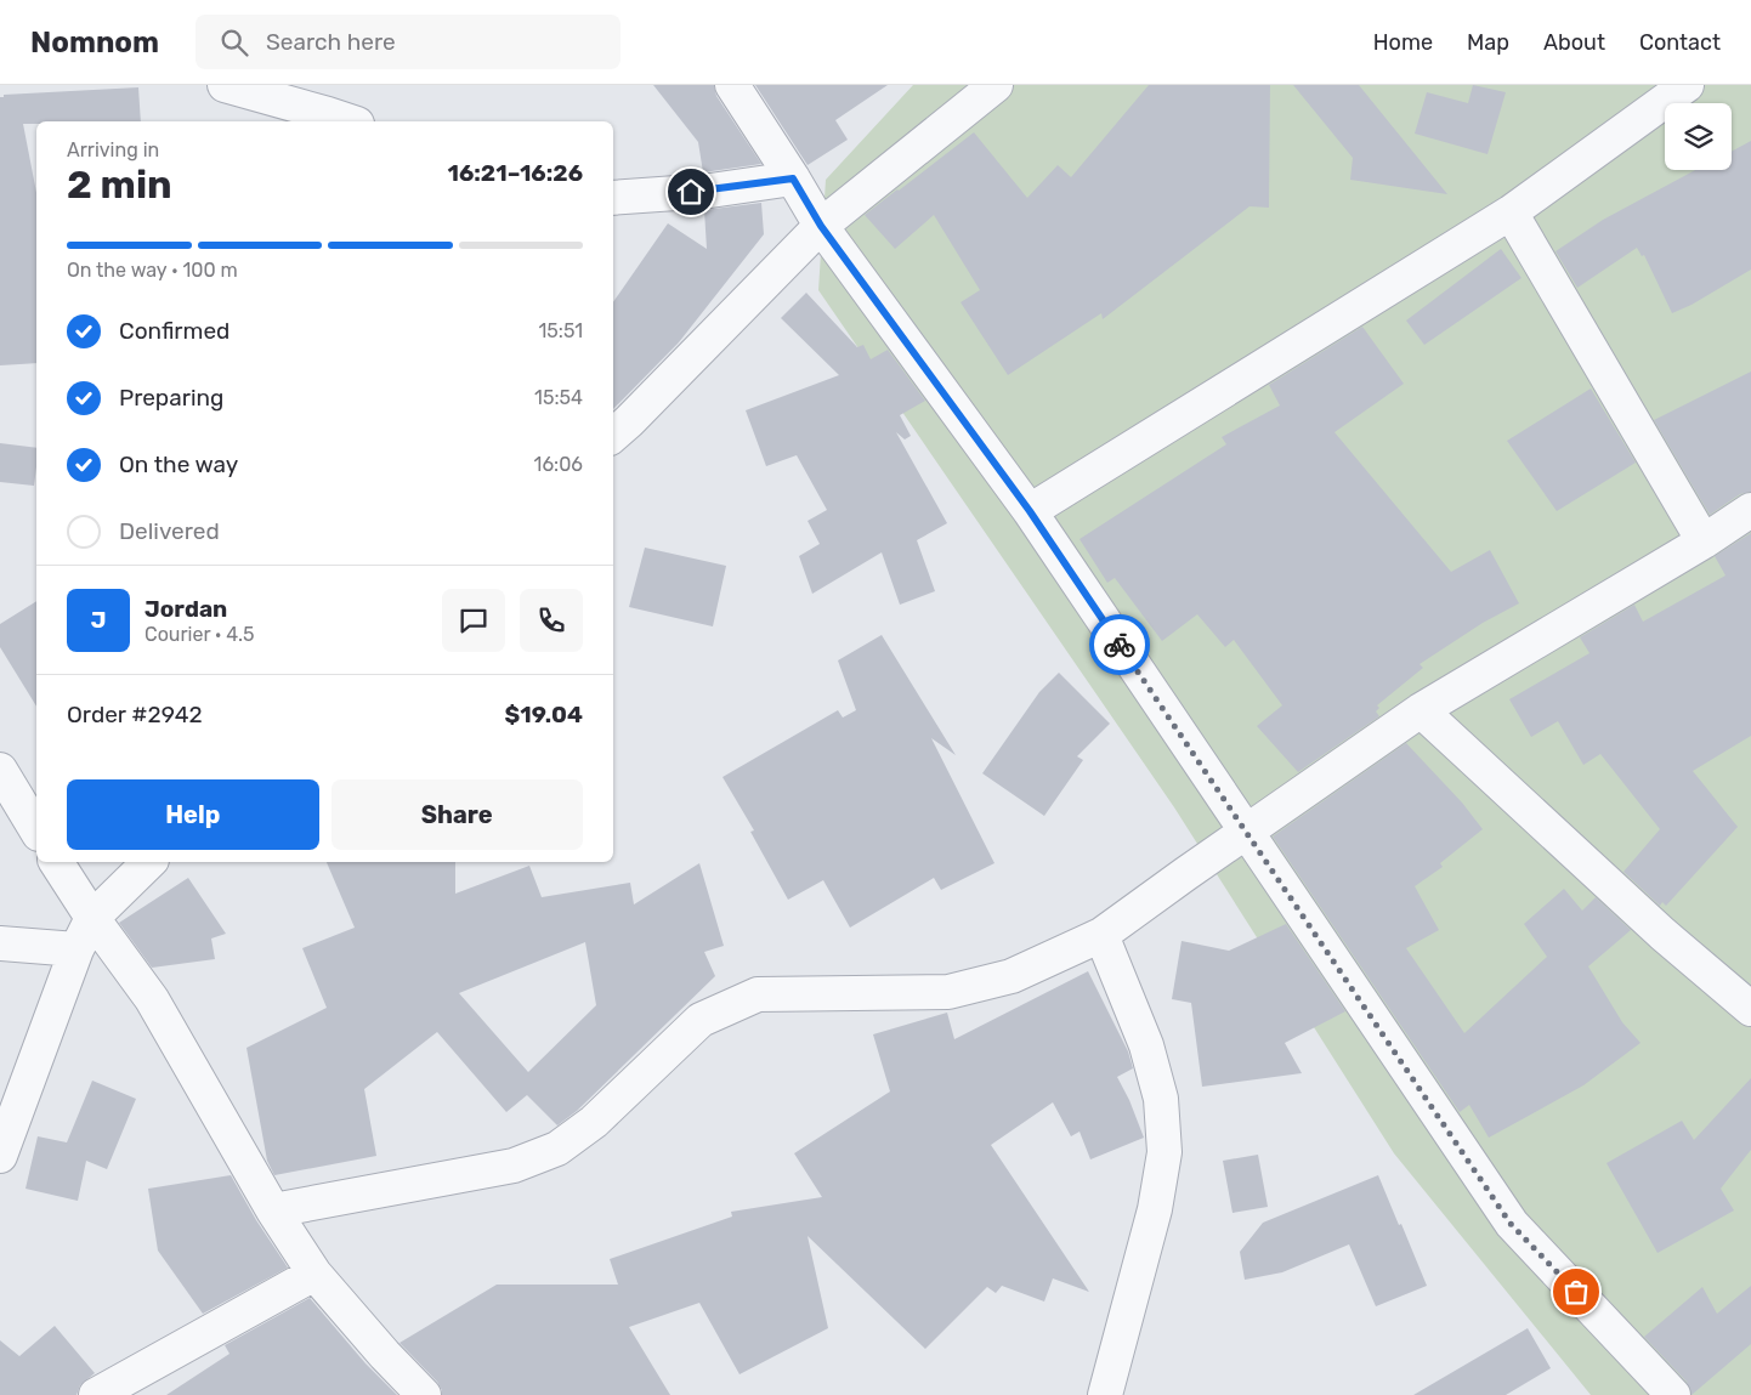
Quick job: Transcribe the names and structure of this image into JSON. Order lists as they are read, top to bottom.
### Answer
{
  "page": {
    "header": "Nomnom",
    "search": "Search here",
    "nav": [
      "Home",
      "Map",
      "About",
      "Contact"
    ],
    "heading": ["2 min", "Arriving in", "16:21–16:26"],
    "panel": [
      "Jordan",
      "Courier · 4.5",
      "Order #2942",
      "$19.04"
    ],
    "bar": "On the way · 100 m",
    "list": [
      ["Confirmed", "15:51"],
      ["Preparing", "15:54"],
      ["On the way", "16:06"],
      "Delivered"
    ],
    "round": "J",
    "buttons": ["Help", "Share"]
  }
}
